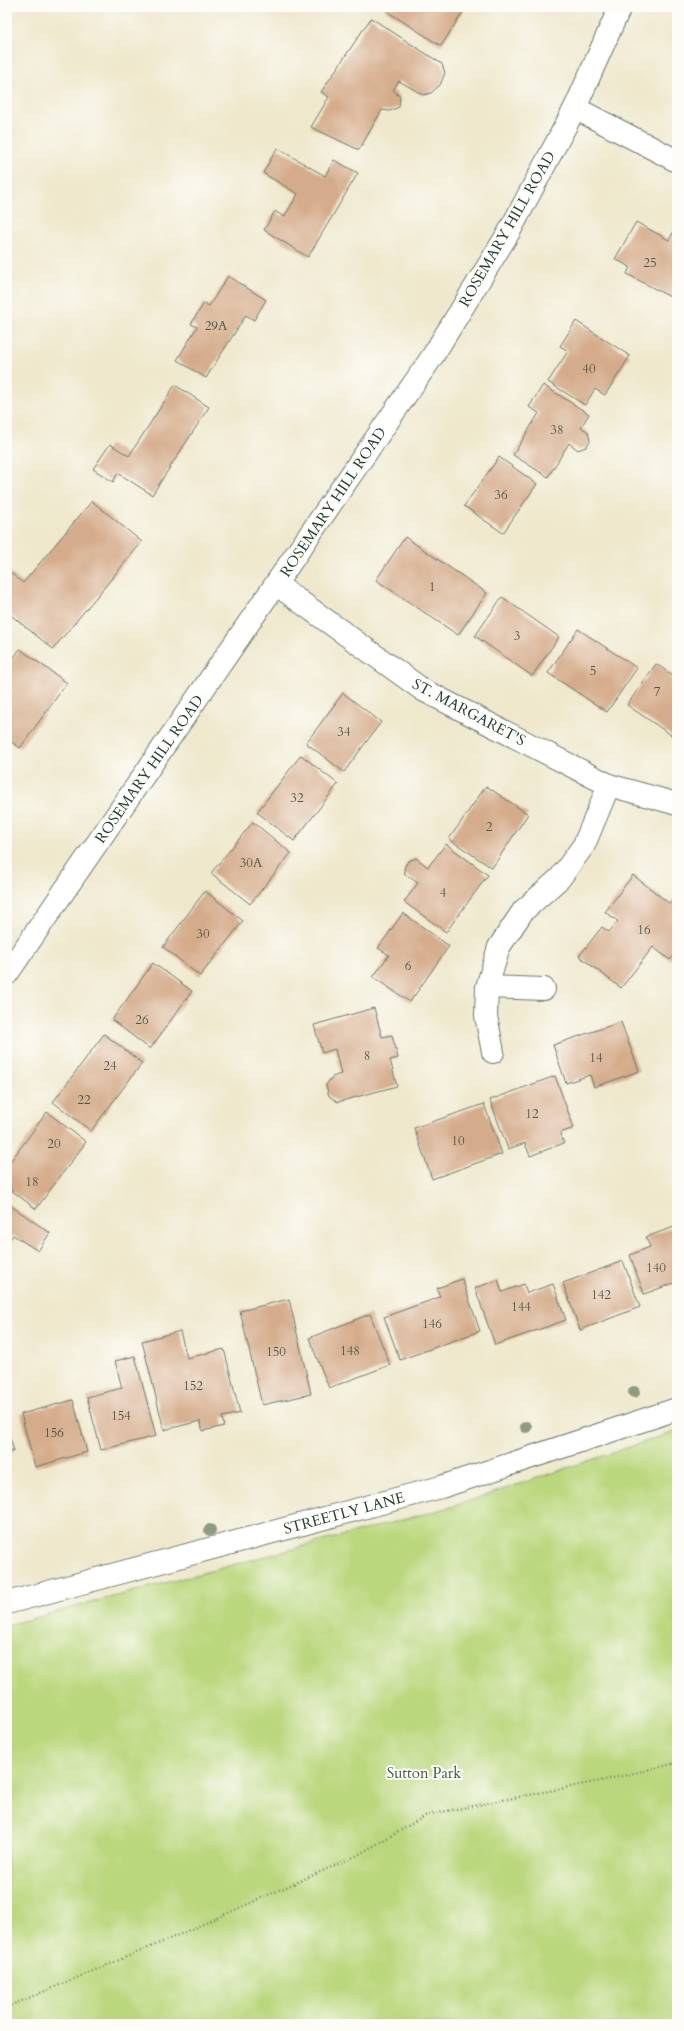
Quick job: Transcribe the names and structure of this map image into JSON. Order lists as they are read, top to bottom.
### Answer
{
  "streets": {
    "main road": ["ROSEMARY HILL ROAD", "ST. MARGARET'S", "STREETLY LANE"]
  },
  "crossings": [
    ["ROSEMARY HILL ROAD", "ST. MARGARET'S"]
  ],
  "parks": ["Sutton Park"],
  "house_numbers": [
    "25",
    "29A",
    "40",
    "38",
    "36",
    "1",
    "3",
    "5",
    "7",
    "34",
    "32",
    "2",
    "30A",
    "4",
    "16",
    "30",
    "6",
    "26",
    "8",
    "14",
    "24",
    "22",
    "12",
    "10",
    "20",
    "18",
    "140",
    "142",
    "144",
    "146",
    "148",
    "150",
    "152",
    "154",
    "156"
  ]
}
